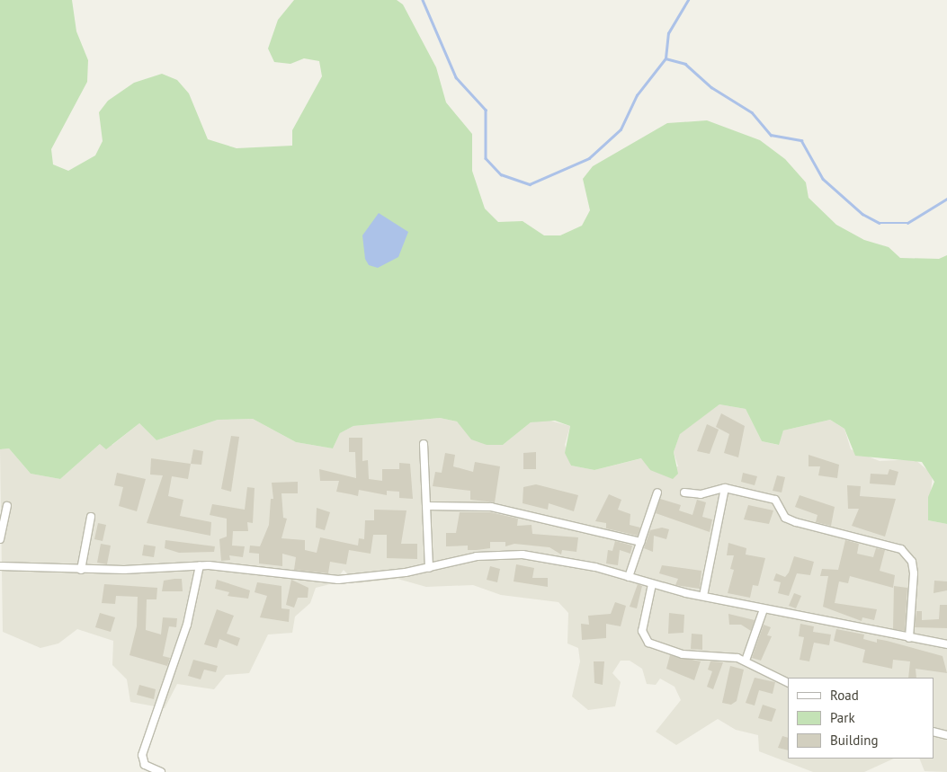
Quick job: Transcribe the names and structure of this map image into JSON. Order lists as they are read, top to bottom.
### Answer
{
  "legend": ["Road", "Park", "Building"]
}
